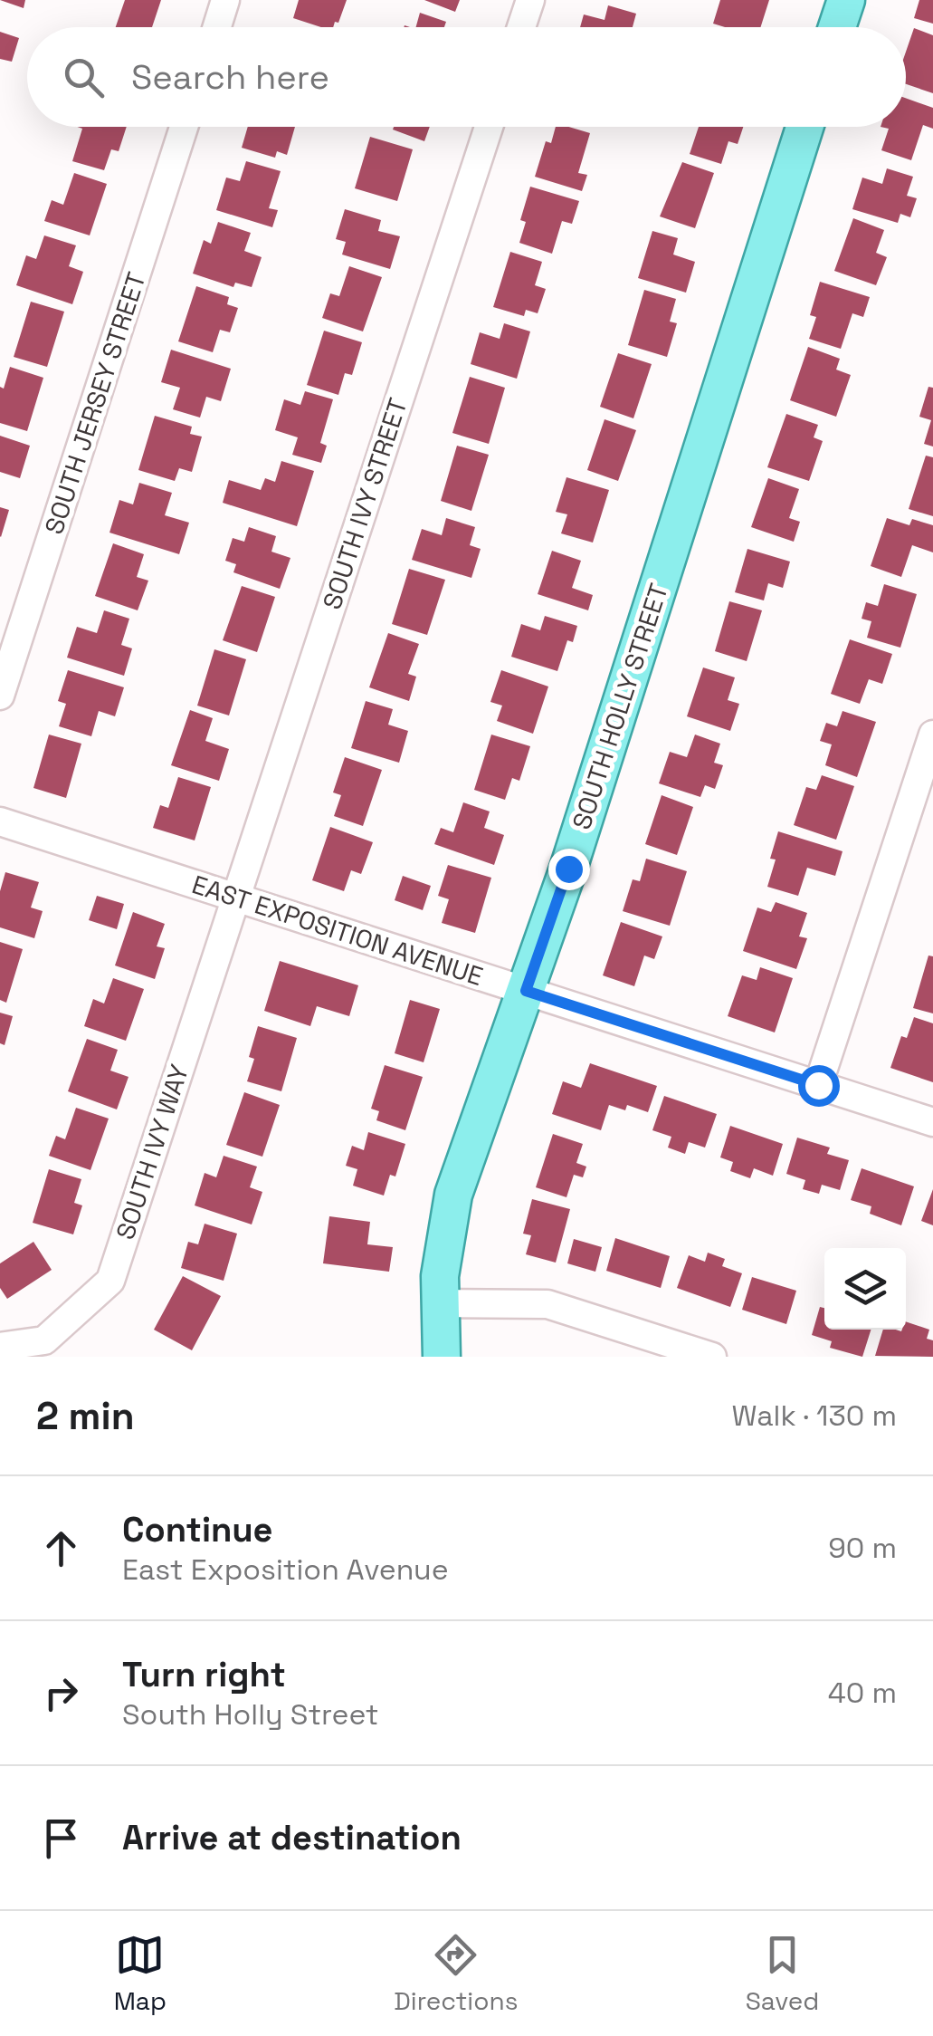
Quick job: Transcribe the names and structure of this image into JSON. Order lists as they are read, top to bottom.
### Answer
{
  "streets": {
    "main road": ["SOUTH HOLLY STREET"],
    "street": [
      "SOUTH JERSEY STREET",
      "SOUTH IVY STREET",
      "EAST EXPOSITION AVENUE",
      "SOUTH IVY WAY"
    ]
  },
  "crossings": [
    ["SOUTH IVY STREET", "EAST EXPOSITION AVENUE"],
    ["SOUTH IVY STREET", "SOUTH IVY WAY"],
    ["SOUTH HOLLY STREET", "EAST EXPOSITION AVENUE"],
    ["EAST EXPOSITION AVENUE", "SOUTH IVY WAY"]
  ],
  "page": {
    "search": "Search here",
    "heading": ["2 min", "Walk · 130 m"],
    "list": [
      ["Continue", "East Exposition Avenue", "90 m"],
      ["Turn right", "South Holly Street", "40 m"],
      "Arrive at destination"
    ],
    "nav": ["Map", "Directions", "Saved"]
  }
}
